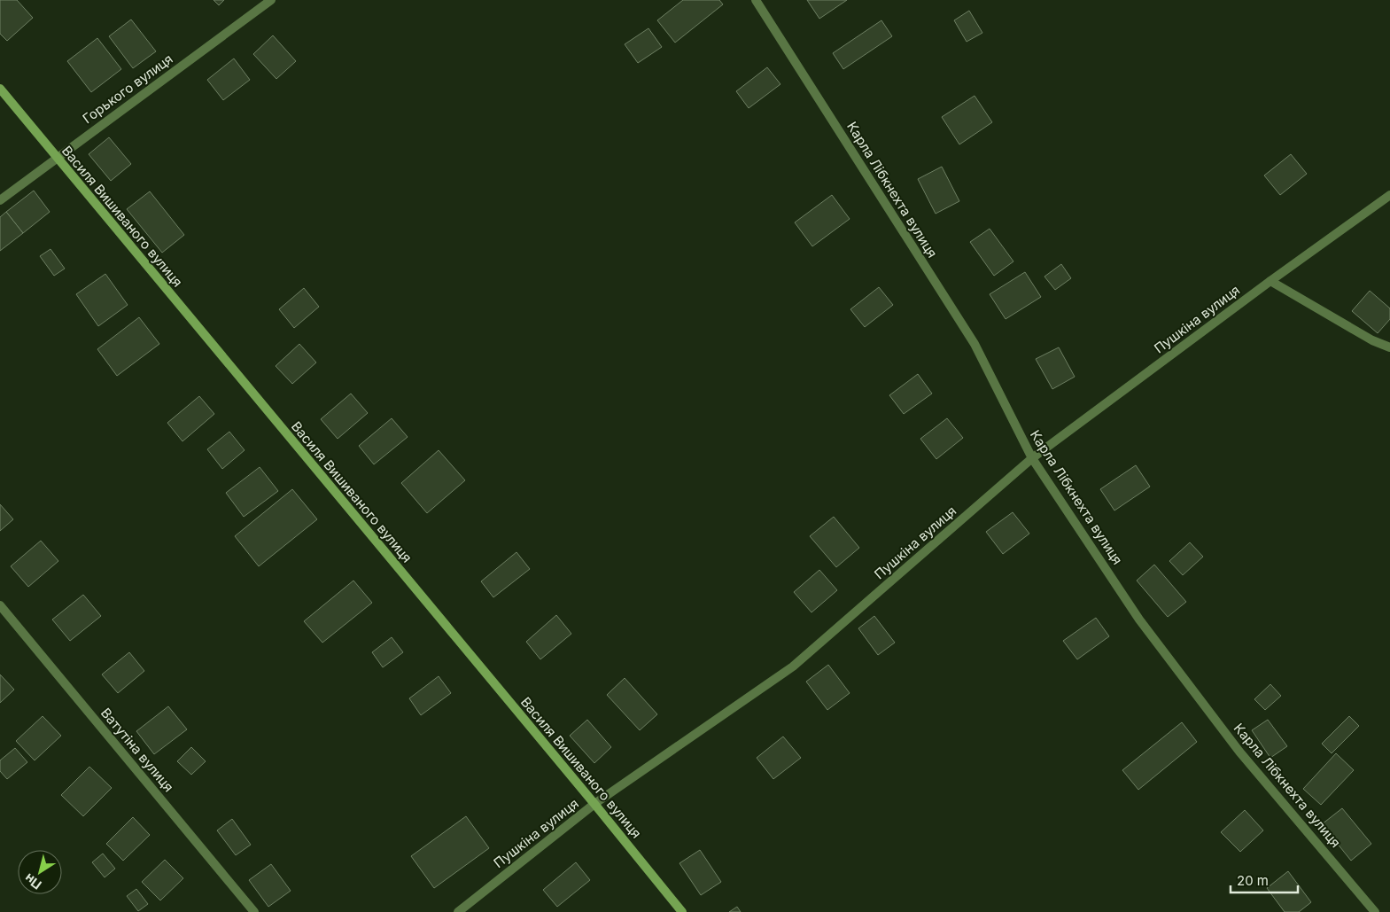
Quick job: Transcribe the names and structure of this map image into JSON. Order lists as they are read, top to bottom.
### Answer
{
  "streets": {
    "street": [
      "Горького вулиця",
      "Карла Лібкнехта вулиця",
      "Василя Вишиваного вулиця",
      "Пушкіна вулиця",
      "Ватутіна вулиця"
    ]
  },
  "crossings": [
    ["Горького вулиця", "Василя Вишиваного вулиця"],
    ["Карла Лібкнехта вулиця", "Пушкіна вулиця"],
    ["Василя Вишиваного вулиця", "Пушкіна вулиця"]
  ],
  "scale_bar": "20 m",
  "north": "bottom left"
}
